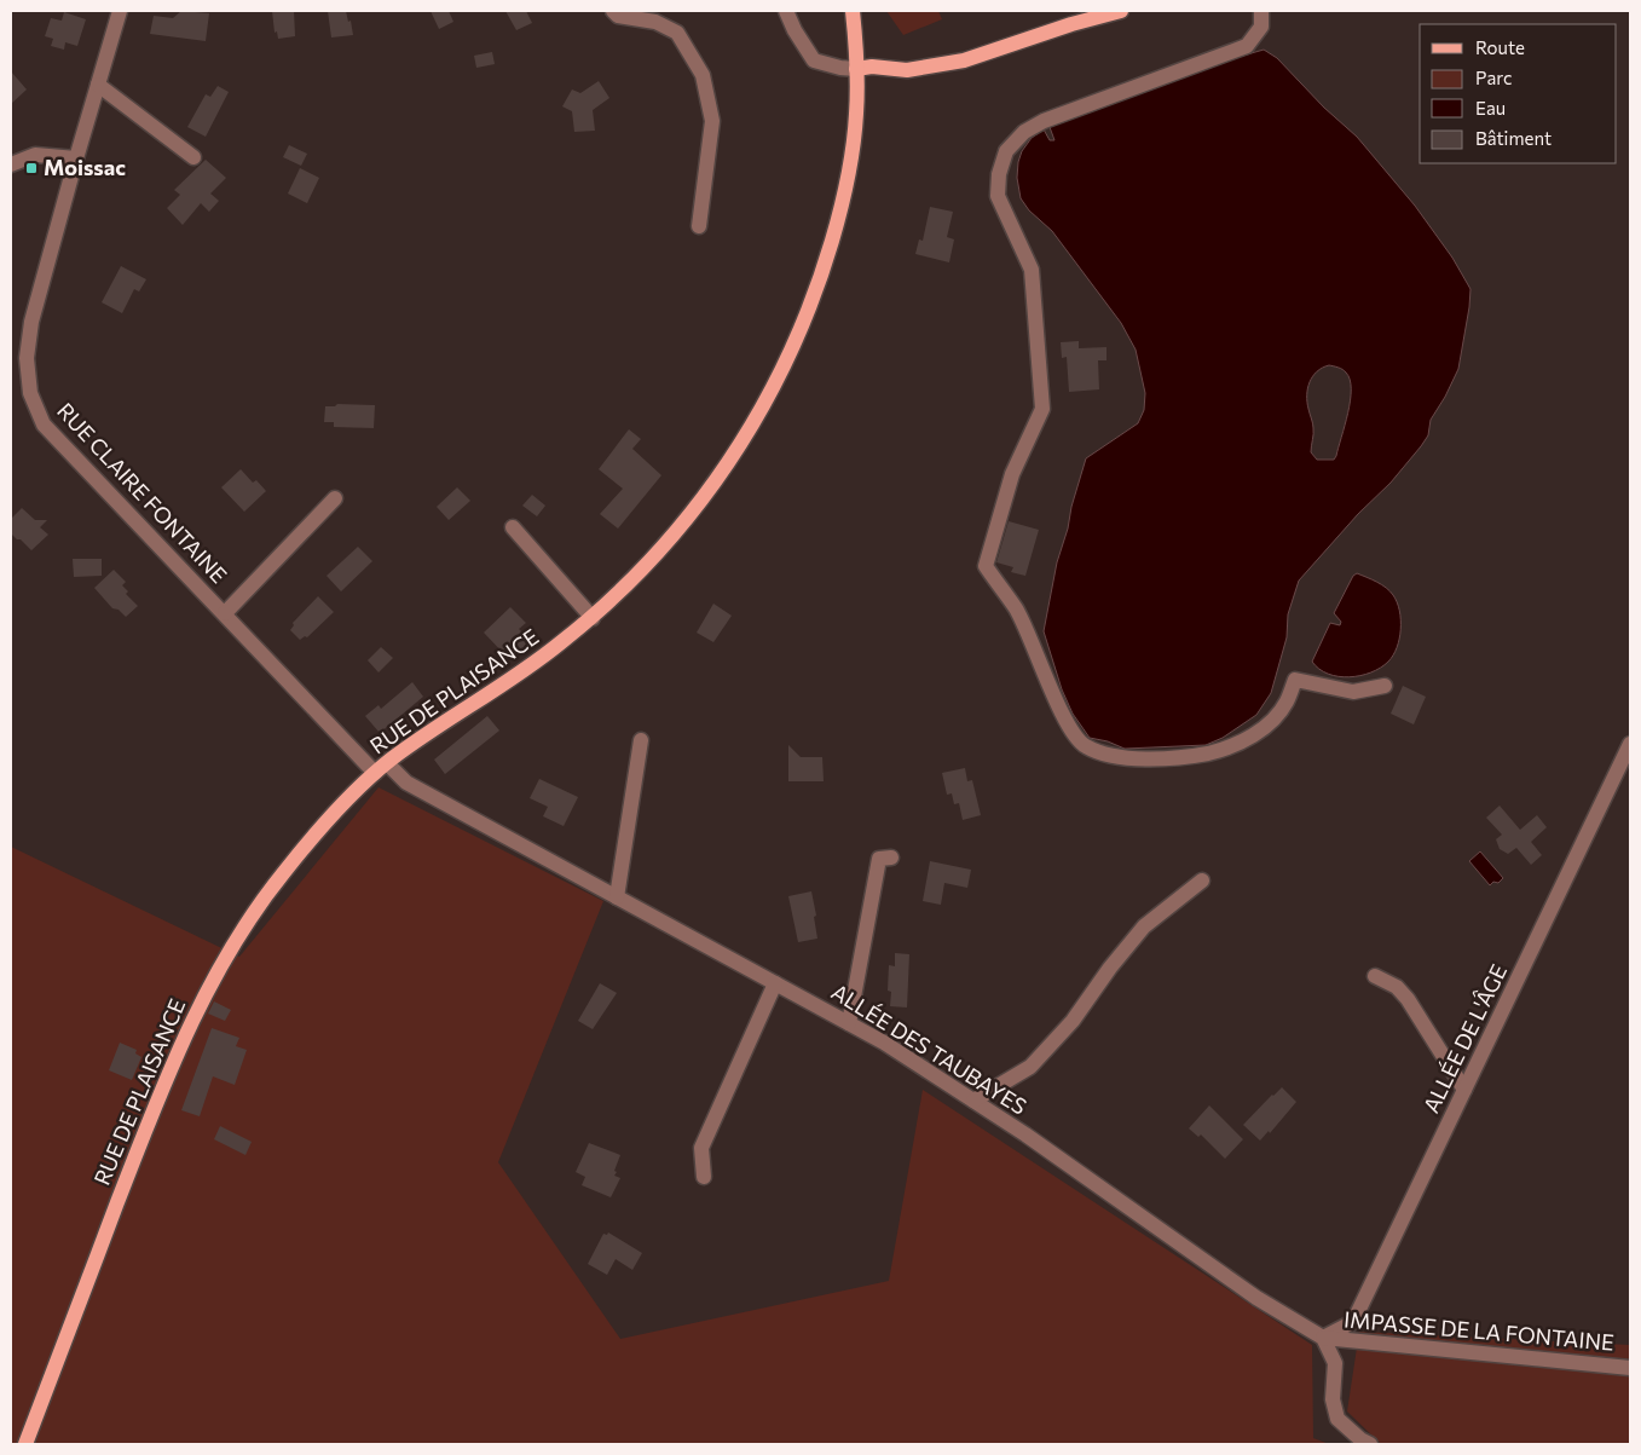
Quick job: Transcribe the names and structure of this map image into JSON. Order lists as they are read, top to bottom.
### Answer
{
  "streets": {
    "main road": ["RUE DE PLAISANCE"],
    "street": [
      "RUE CLAIRE FONTAINE",
      "ALLÉE DE L'ÂGE",
      "ALLÉE DES TAUBAYES",
      "IMPASSE DE LA FONTAINE"
    ]
  },
  "crossings": [
    ["RUE CLAIRE FONTAINE", "RUE DE PLAISANCE"],
    ["RUE CLAIRE FONTAINE", "ALLÉE DES TAUBAYES"],
    ["RUE DE PLAISANCE", "ALLÉE DES TAUBAYES"],
    ["ALLÉE DE L'ÂGE", "ALLÉE DES TAUBAYES"],
    ["ALLÉE DE L'ÂGE", "IMPASSE DE LA FONTAINE"],
    ["ALLÉE DES TAUBAYES", "IMPASSE DE LA FONTAINE"]
  ],
  "places": {
    "transit": ["Moissac"]
  },
  "legend": [
    "Route",
    "Parc",
    "Eau",
    "Bâtiment"
  ]
}
